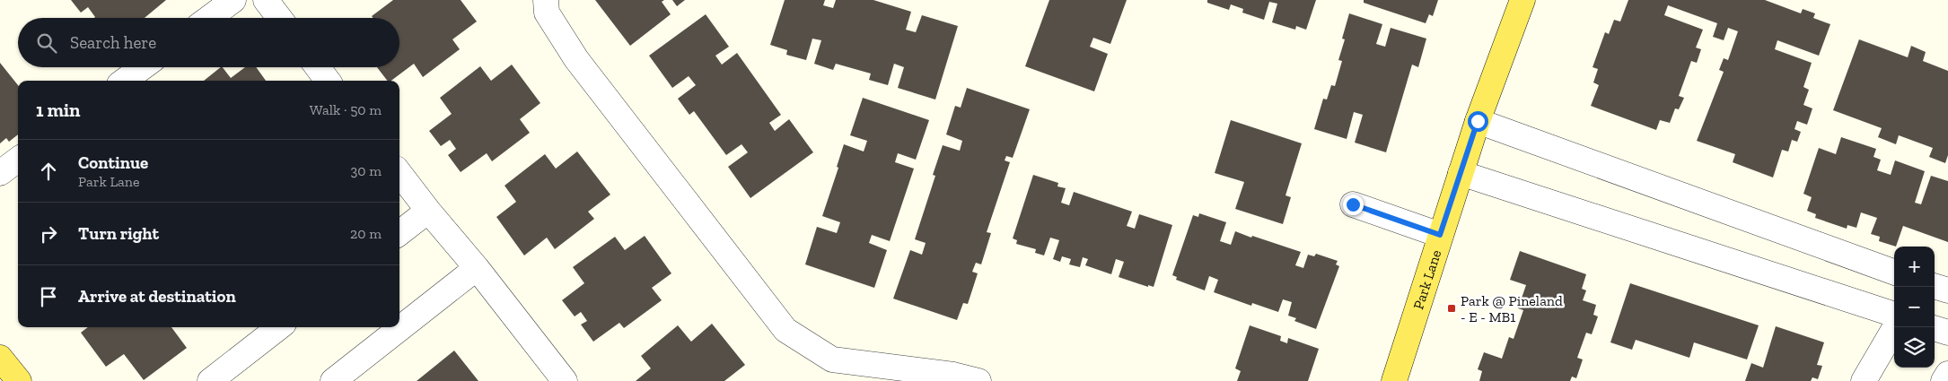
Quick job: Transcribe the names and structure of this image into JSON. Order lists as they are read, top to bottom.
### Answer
{
  "streets": {
    "main road": ["Park Lane"]
  },
  "places": {
    "transit": ["Park @ Pineland - E - MB1"]
  },
  "page": {
    "search": "Search here",
    "heading": ["1 min", "Walk · 50 m"],
    "list": [
      ["Continue", "Park Lane", "30 m"],
      ["Turn right", "20 m"],
      "Arrive at destination"
    ],
    "map_buttons": ["+", "−"]
  }
}
